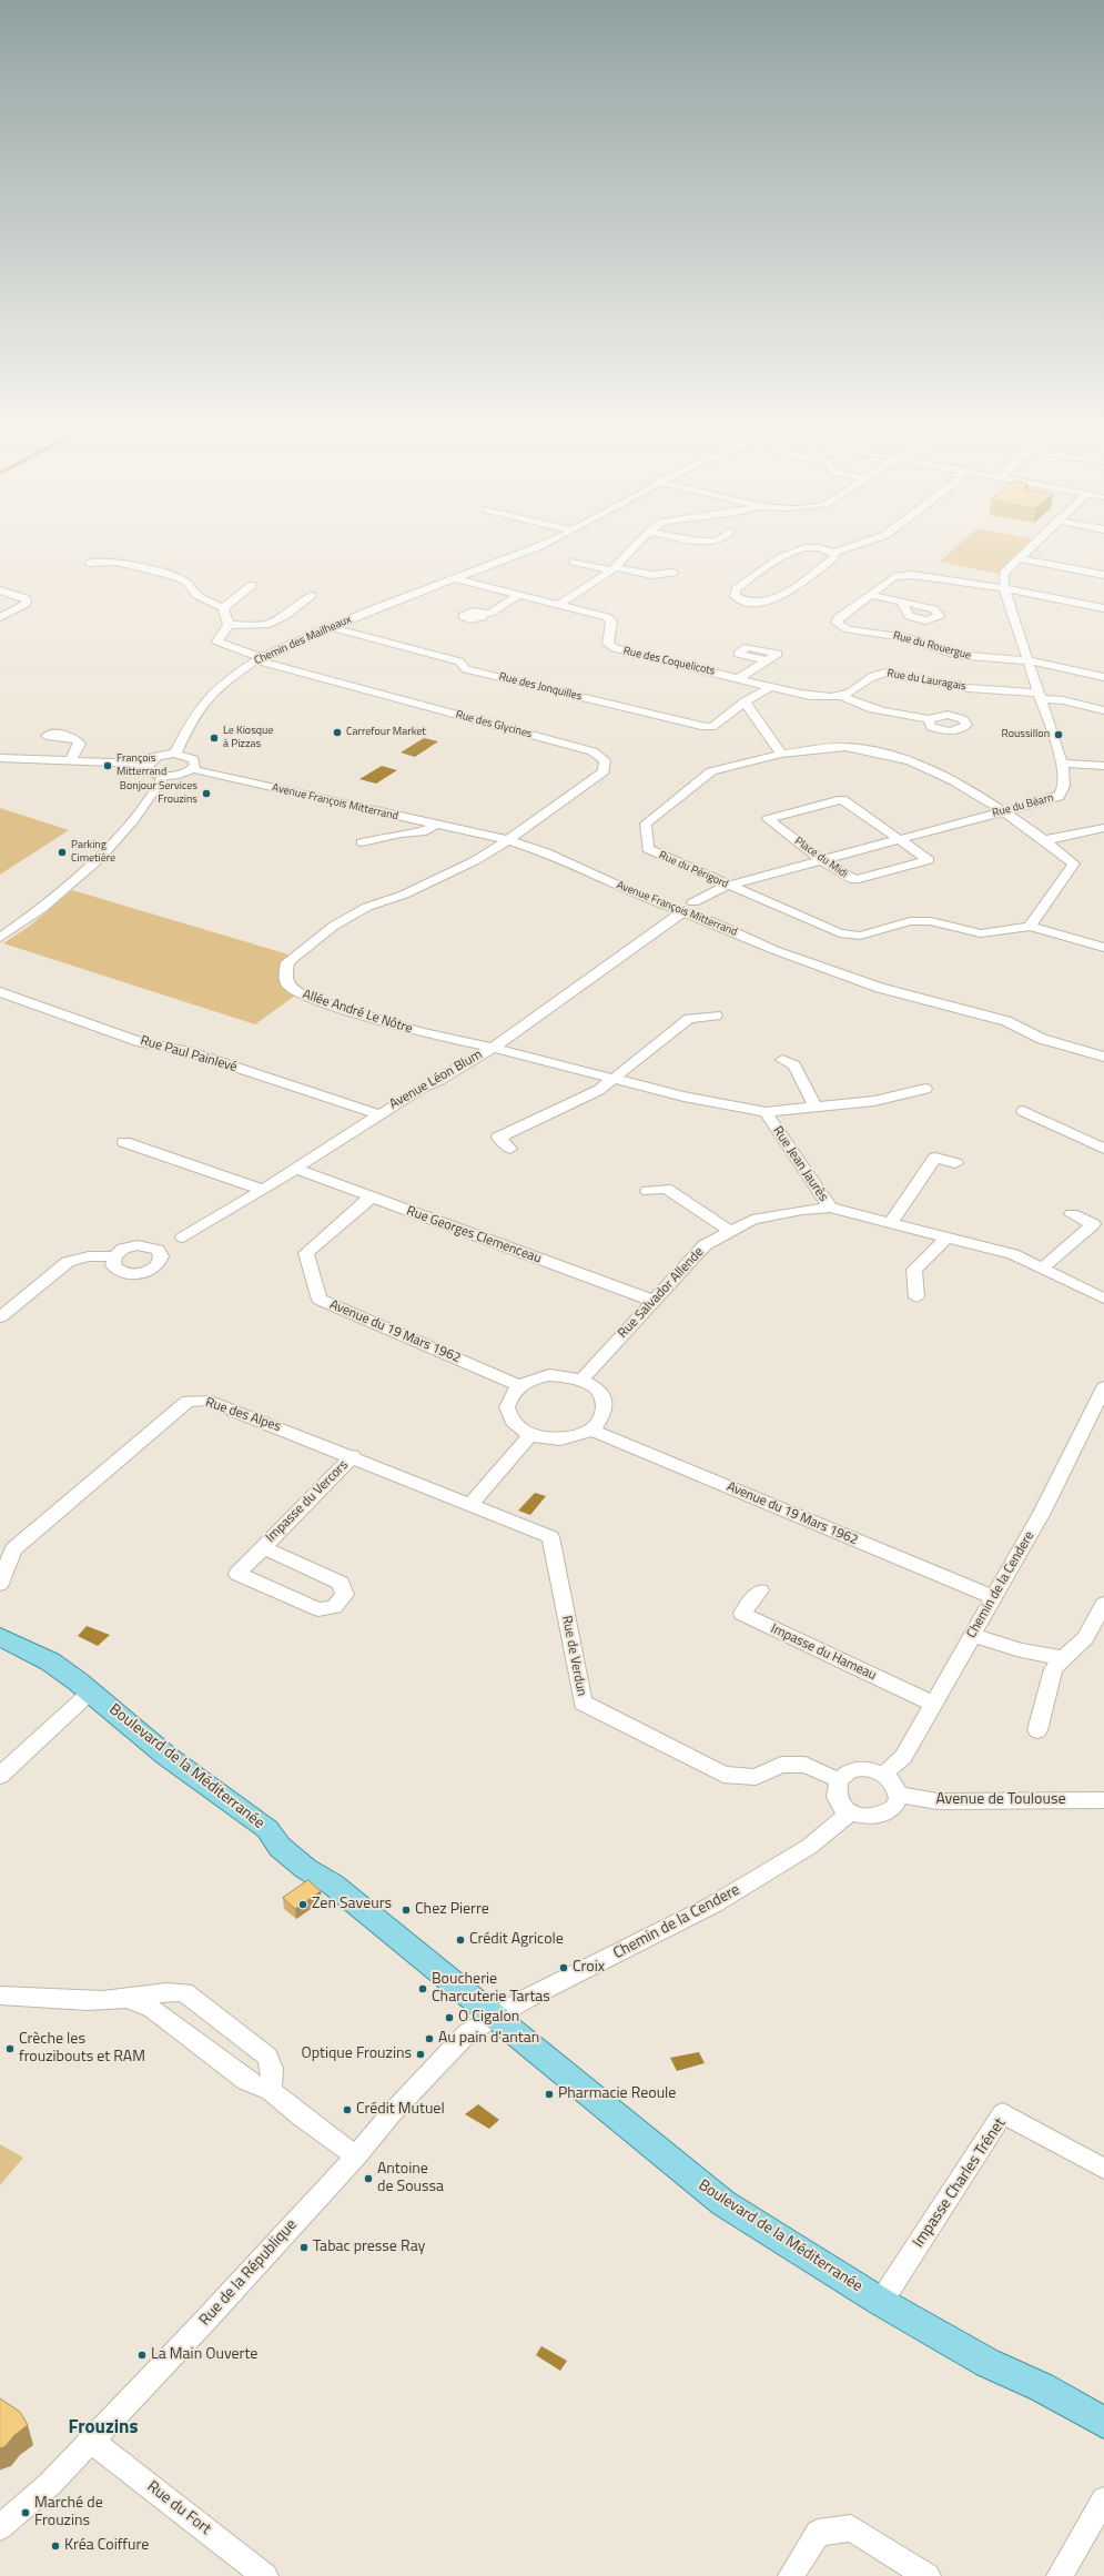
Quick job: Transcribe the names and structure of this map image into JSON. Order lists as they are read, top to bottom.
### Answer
{
  "streets": {
    "main road": ["Boulevard de la Méditerranée"],
    "street": [
      "Chemin des Mailheaux",
      "Rue du Rouergue",
      "Rue des Coquelicots",
      "Rue du Lauragais",
      "Rue des Jonquilles",
      "Rue des Glycines",
      "Avenue François Mitterrand",
      "Rue du Béarn",
      "Place du Midi",
      "Rue du Périgord",
      "Allée André Le Nôtre",
      "Rue Paul Painlevé",
      "Avenue Léon Blum",
      "Rue Jean Jaurès",
      "Rue Georges Clemenceau",
      "Rue Salvador Allende",
      "Avenue du 19 Mars 1962",
      "Rue des Alpes",
      "Impasse du Vercors",
      "Chemin de la Cendere",
      "Impasse du Hameau",
      "Rue de Verdun",
      "Avenue de Toulouse",
      "Impasse Charles Trénet",
      "Rue de la République",
      "Rue du Fort"
    ]
  },
  "crossings": [
    ["Chemin des Mailheaux", "Rue des Coquelicots"],
    ["Chemin des Mailheaux", "Rue des Jonquilles"],
    ["Chemin des Mailheaux", "Rue des Glycines"],
    ["Rue du Rouergue", "Rue du Béarn"],
    ["Rue du Lauragais", "Rue du Béarn"],
    ["Rue des Glycines", "Avenue François Mitterrand"],
    ["Rue des Glycines", "Allée André Le Nôtre"],
    ["Avenue François Mitterrand", "Allée André Le Nôtre"],
    ["Avenue François Mitterrand", "Avenue Léon Blum"],
    ["Rue du Béarn", "Place du Midi"],
    ["Rue du Béarn", "Rue du Périgord"],
    ["Allée André Le Nôtre", "Avenue Léon Blum"],
    ["Allée André Le Nôtre", "Rue Jean Jaurès"],
    ["Rue Paul Painlevé", "Avenue Léon Blum"],
    ["Avenue Léon Blum", "Rue Jean Jaurès"],
    ["Avenue Léon Blum", "Rue Georges Clemenceau"],
    ["Rue Jean Jaurès", "Rue Salvador Allende"],
    ["Rue Georges Clemenceau", "Rue Salvador Allende"],
    ["Rue Georges Clemenceau", "Avenue du 19 Mars 1962"],
    ["Rue Salvador Allende", "Avenue du 19 Mars 1962"],
    ["Avenue du 19 Mars 1962", "Chemin de la Cendere"],
    ["Rue des Alpes", "Impasse du Vercors"],
    ["Rue des Alpes", "Rue de Verdun"],
    ["Chemin de la Cendere", "Impasse du Hameau"],
    ["Chemin de la Cendere", "Rue de Verdun"],
    ["Chemin de la Cendere", "Boulevard de la Méditerranée"],
    ["Chemin de la Cendere", "Avenue de Toulouse"],
    ["Chemin de la Cendere", "Rue de la République"],
    ["Rue de Verdun", "Avenue de Toulouse"],
    ["Boulevard de la Méditerranée", "Impasse Charles Trénet"],
    ["Boulevard de la Méditerranée", "Rue de la République"],
    ["Rue de la République", "Rue du Fort"]
  ],
  "districts": ["Frouzins"],
  "places": [
    "Carrefour Market",
    "Roussillon",
    "Le Kiosque à Pizzas",
    "François Mitterrand",
    "Bonjour Services Frouzins",
    "Parking Cimetière",
    "Zen Saveurs",
    "Chez Pierre",
    "Crédit Agricole",
    "Croix",
    "Boucherie Charcuterie Tartas",
    "O Cigalon",
    "Au pain d'antan",
    "Crèche les frouzibouts et RAM",
    "Optique Frouzins",
    "Pharmacie Reoule",
    "Crédit Mutuel",
    "Antoine de Soussa",
    "Tabac presse Ray",
    "La Main Ouverte",
    "Marché de Frouzins",
    "Kréa Coiffure"
  ]
}
